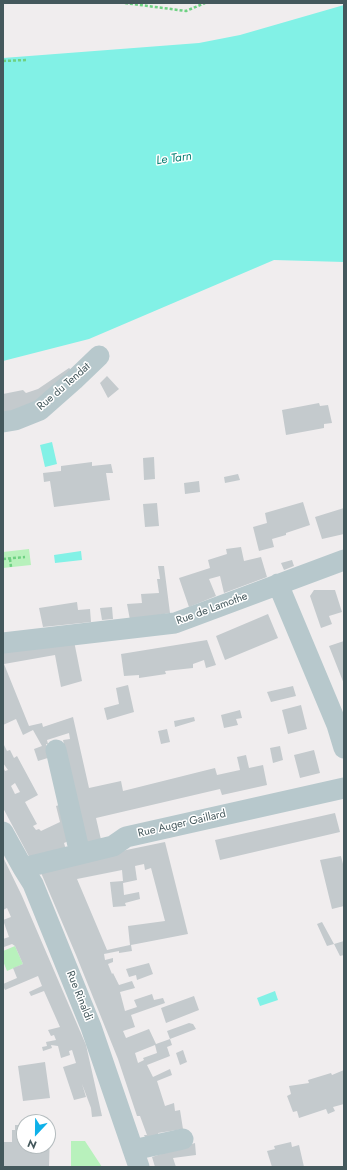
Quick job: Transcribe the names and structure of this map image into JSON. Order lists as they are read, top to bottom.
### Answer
{
  "streets": {
    "street": [
      "Rue du Tendat",
      "Rue de Lamothe",
      "Rue Auger Gaillard",
      "Rue Rinaldi"
    ]
  },
  "crossings": [
    ["Rue Auger Gaillard", "Rue Rinaldi"]
  ],
  "water": ["Le Tarn"],
  "north": "bottom"
}
